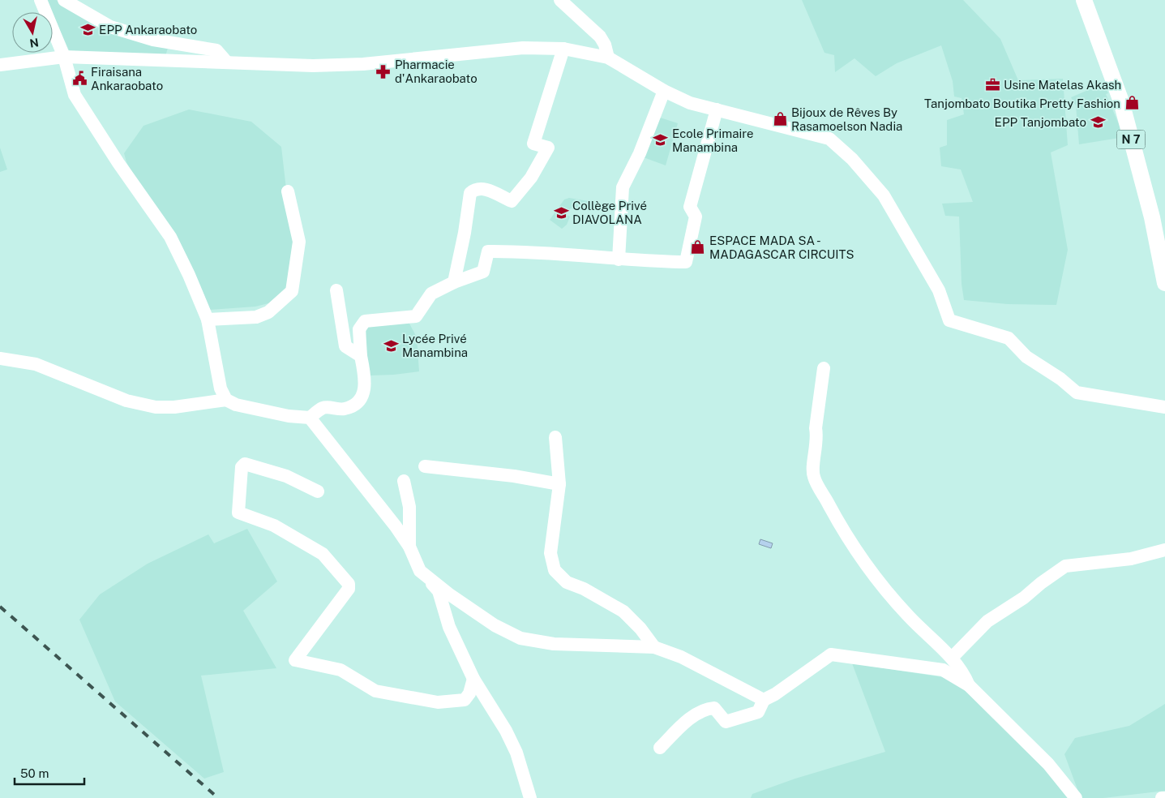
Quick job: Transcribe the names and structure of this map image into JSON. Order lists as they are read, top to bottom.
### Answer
{
  "streets": {
    "main road": ["N 7"]
  },
  "places": {
    "school or university": [
      "EPP Ankaraobato",
      "EPP Tanjombato",
      "Ecole Primaire Manambina",
      "Collège Privé DIAVOLANA",
      "Lycée Privé Manambina"
    ],
    "pharmacy": ["Pharmacie d'Ankaraobato"],
    "public building": ["Firaisana Ankaraobato"],
    "office": ["Usine Matelas Akash"],
    "shop": ["Tanjombato Boutika Pretty Fashion", "Bijoux de Rêves By Rasamoelson Nadia", "ESPACE MADA SA - MADAGASCAR CIRCUITS"]
  },
  "scale_bar": "50 m",
  "north": "bottom"
}
